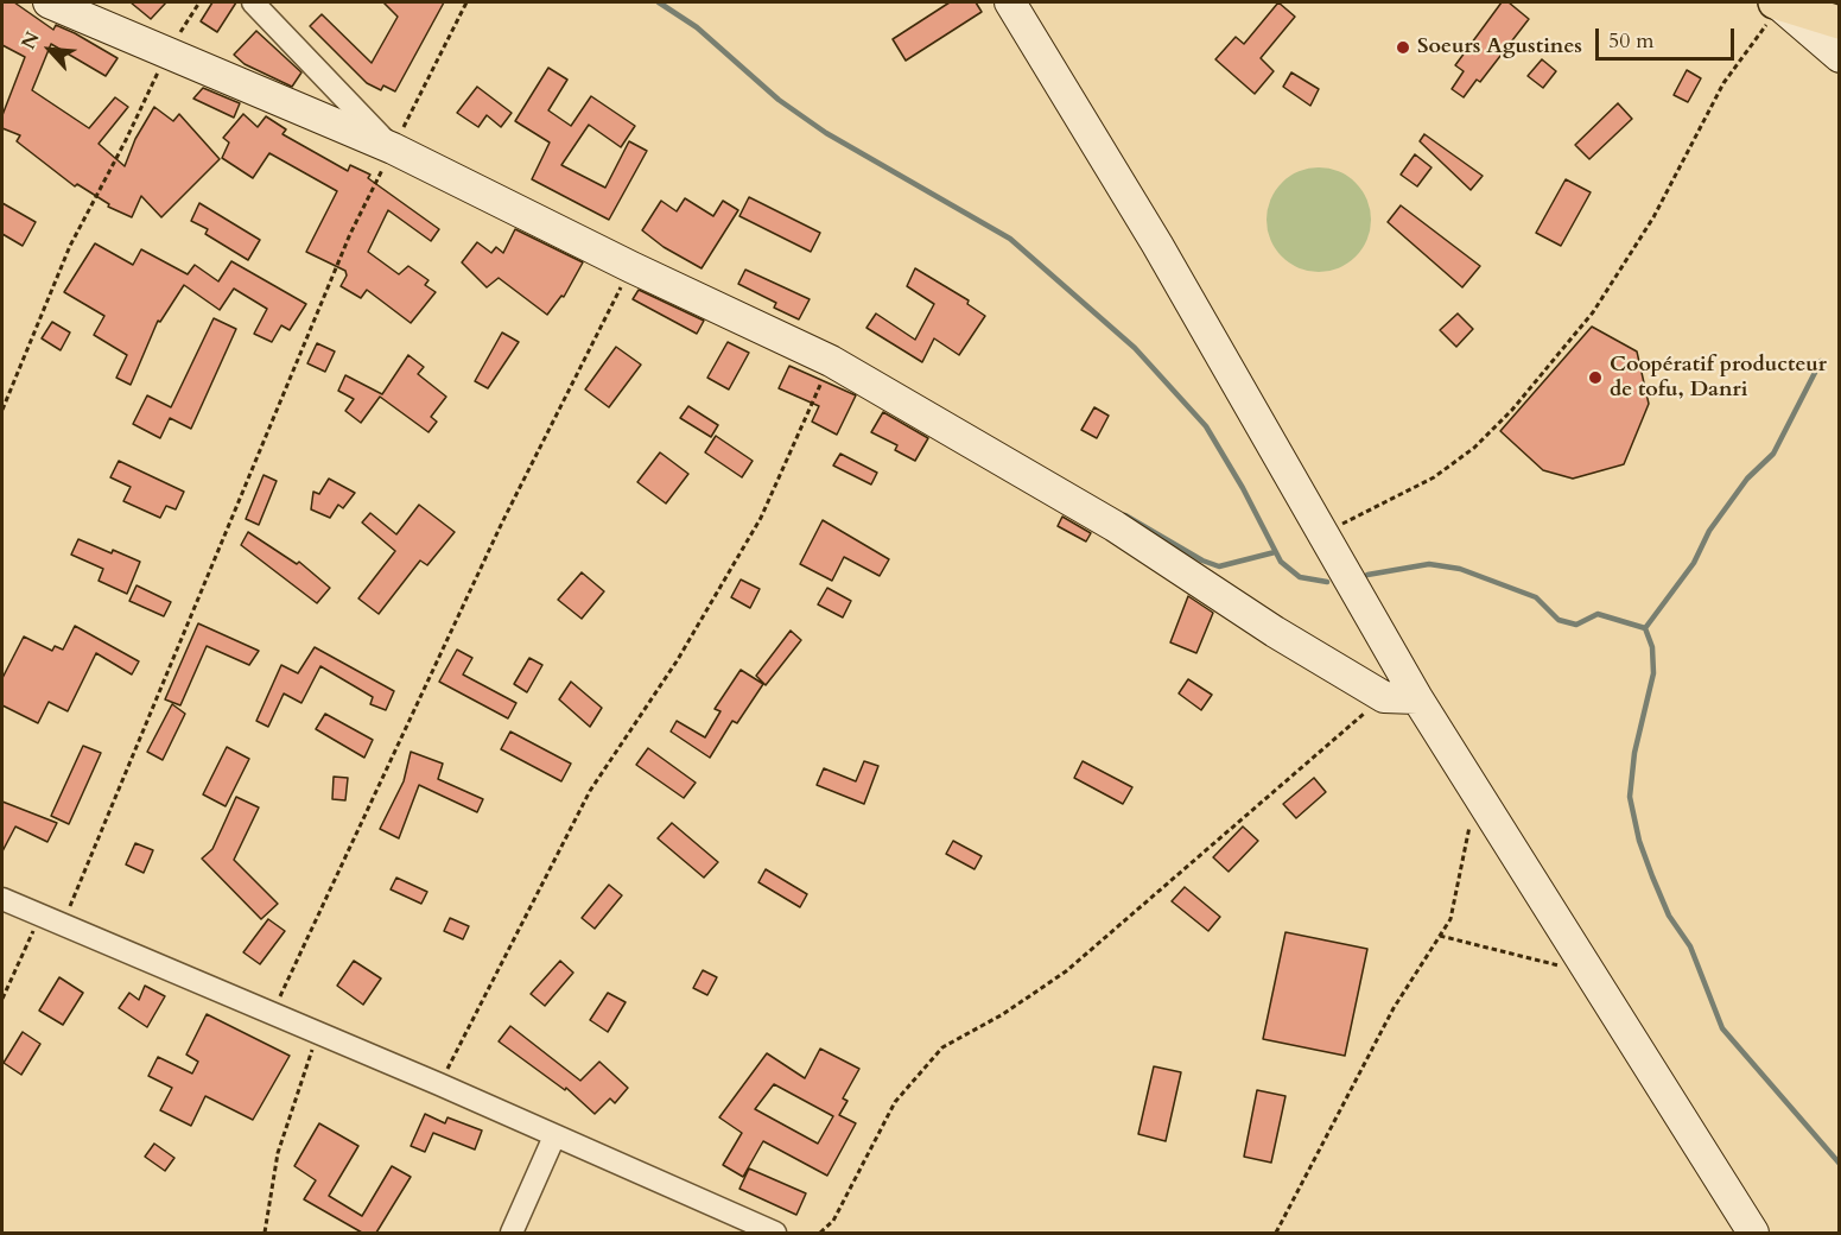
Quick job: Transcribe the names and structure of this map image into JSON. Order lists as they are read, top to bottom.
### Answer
{
  "places": ["Soeurs Agustines", "Coopératif producteur de tofu, Danri"],
  "scale_bar": "50 m",
  "north": "top left"
}
